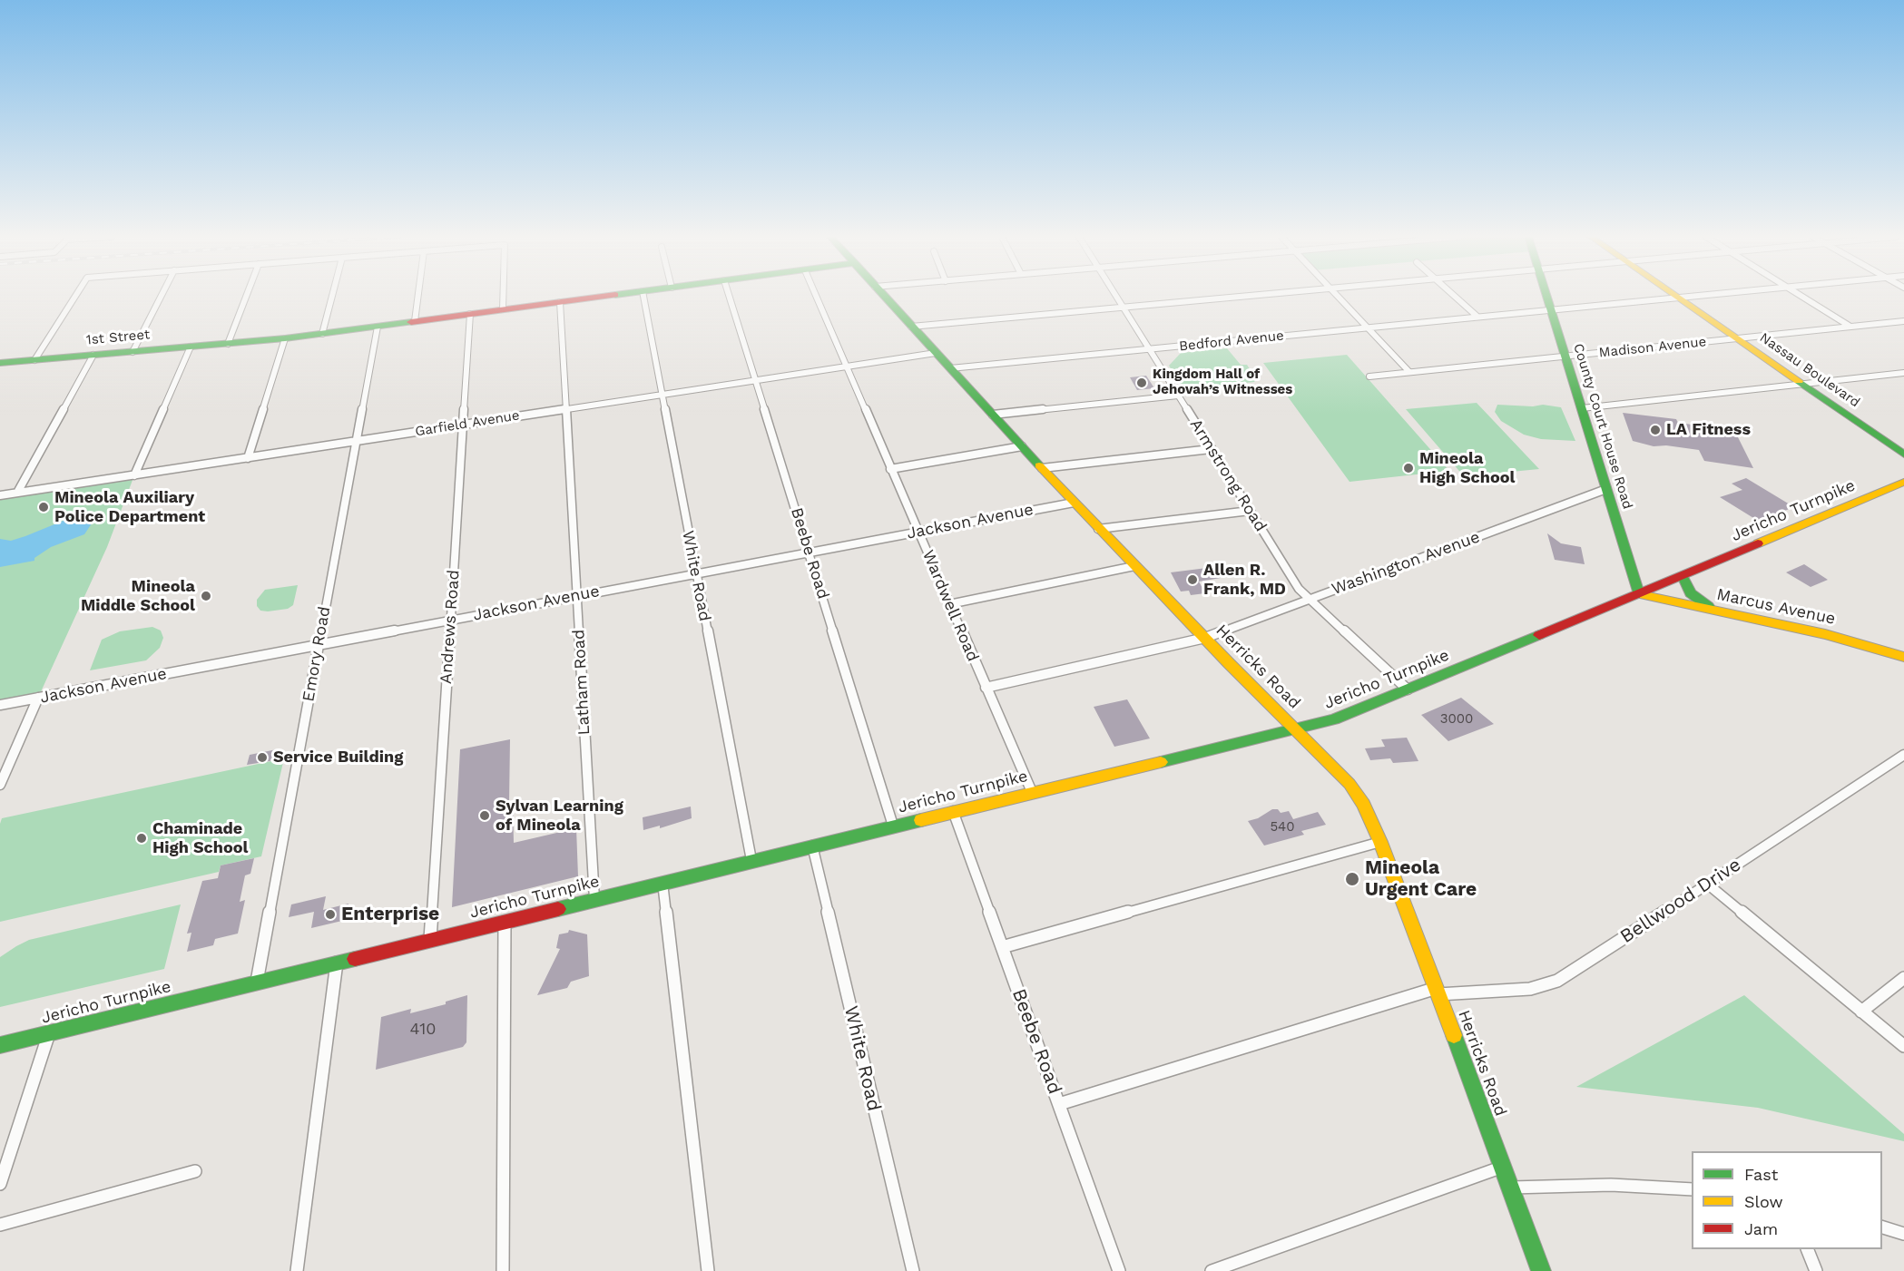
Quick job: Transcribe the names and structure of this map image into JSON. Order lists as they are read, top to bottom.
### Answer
{
  "streets": {
    "main road": [
      "1st Street",
      "Nassau Boulevard",
      "County Court House Road",
      "Jericho Turnpike",
      "Marcus Avenue",
      "Herricks Road"
    ],
    "street": [
      "Bedford Avenue",
      "Madison Avenue",
      "Garfield Avenue",
      "Armstrong Road",
      "Jackson Avenue",
      "Beebe Road",
      "Washington Avenue",
      "White Road",
      "Wardwell Road",
      "Andrews Road",
      "Emory Road",
      "Latham Road",
      "Bellwood Drive"
    ]
  },
  "crossings": [
    ["1st Street", "Andrews Road"],
    ["1st Street", "Emory Road"],
    ["1st Street", "Latham Road"],
    ["Bedford Avenue", "Nassau Boulevard"],
    ["Bedford Avenue", "County Court House Road"],
    ["Bedford Avenue", "Armstrong Road"],
    ["Bedford Avenue", "Herricks Road"],
    ["Madison Avenue", "Nassau Boulevard"],
    ["Madison Avenue", "County Court House Road"],
    ["Garfield Avenue", "Beebe Road"],
    ["Garfield Avenue", "White Road"],
    ["Garfield Avenue", "Wardwell Road"],
    ["Garfield Avenue", "Andrews Road"],
    ["Garfield Avenue", "Emory Road"],
    ["Garfield Avenue", "Herricks Road"],
    ["Garfield Avenue", "Latham Road"],
    ["County Court House Road", "Jericho Turnpike"],
    ["County Court House Road", "Washington Avenue"],
    ["County Court House Road", "Marcus Avenue"],
    ["Armstrong Road", "Jericho Turnpike"],
    ["Armstrong Road", "Washington Avenue"],
    ["Jericho Turnpike", "Beebe Road"],
    ["Jericho Turnpike", "White Road"],
    ["Jericho Turnpike", "Wardwell Road"],
    ["Jericho Turnpike", "Marcus Avenue"],
    ["Jericho Turnpike", "Andrews Road"],
    ["Jericho Turnpike", "Emory Road"],
    ["Jericho Turnpike", "Herricks Road"],
    ["Jericho Turnpike", "Latham Road"],
    ["Jackson Avenue", "Beebe Road"],
    ["Jackson Avenue", "White Road"],
    ["Jackson Avenue", "Wardwell Road"],
    ["Jackson Avenue", "Andrews Road"],
    ["Jackson Avenue", "Emory Road"],
    ["Jackson Avenue", "Herricks Road"],
    ["Jackson Avenue", "Latham Road"],
    ["Beebe Road", "Bellwood Drive"],
    ["Washington Avenue", "Wardwell Road"],
    ["Washington Avenue", "Herricks Road"],
    ["Herricks Road", "Bellwood Drive"]
  ],
  "places": [
    "Kingdom Hall of Jehovah’s Witnesses",
    "LA Fitness",
    "Mineola High School",
    "Mineola Auxiliary Police Department",
    "Allen R. Frank, MD",
    "Mineola Middle School",
    "Service Building",
    "Sylvan Learning of Mineola",
    "Chaminade High School",
    "Mineola Urgent Care",
    "Enterprise"
  ],
  "house_numbers": ["3000", "540", "410"],
  "legend": ["Fast", "Slow", "Jam"]
}
